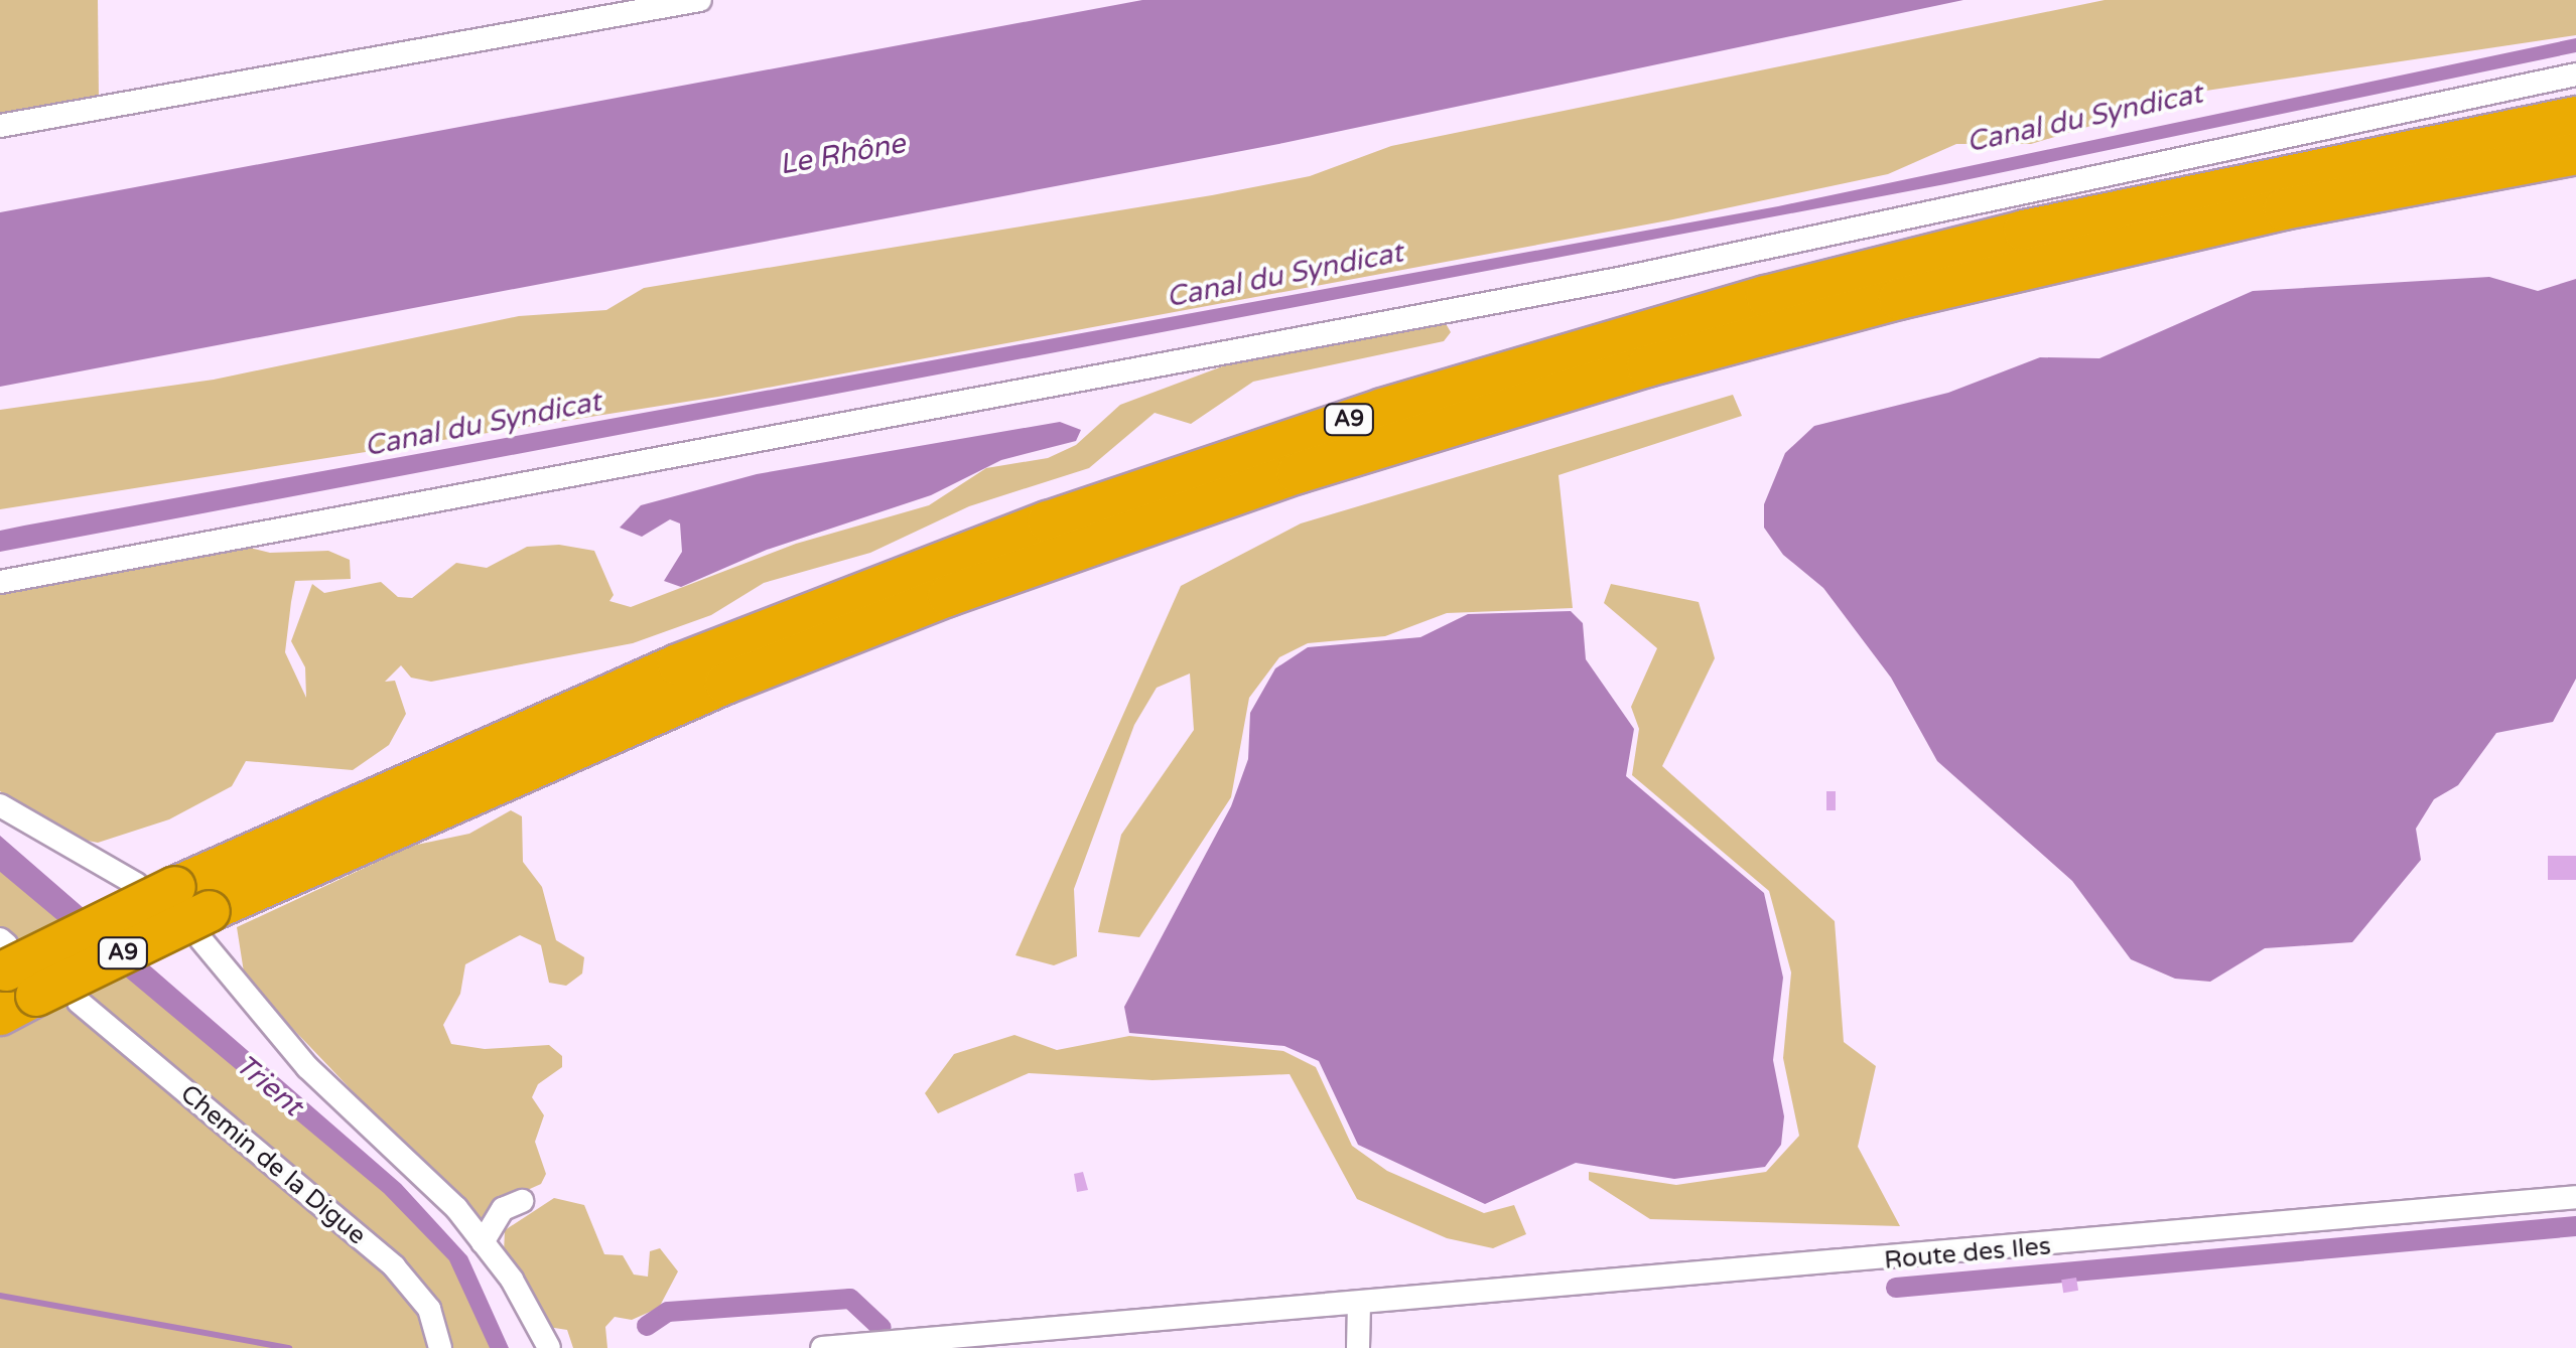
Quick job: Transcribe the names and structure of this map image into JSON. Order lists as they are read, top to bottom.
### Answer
{
  "streets": {
    "highway": ["A9"],
    "street": ["Chemin de la Digue", "Route des Iles"]
  },
  "water": ["Canal du Syndicat", "Le Rhône", "Trient"]
}
